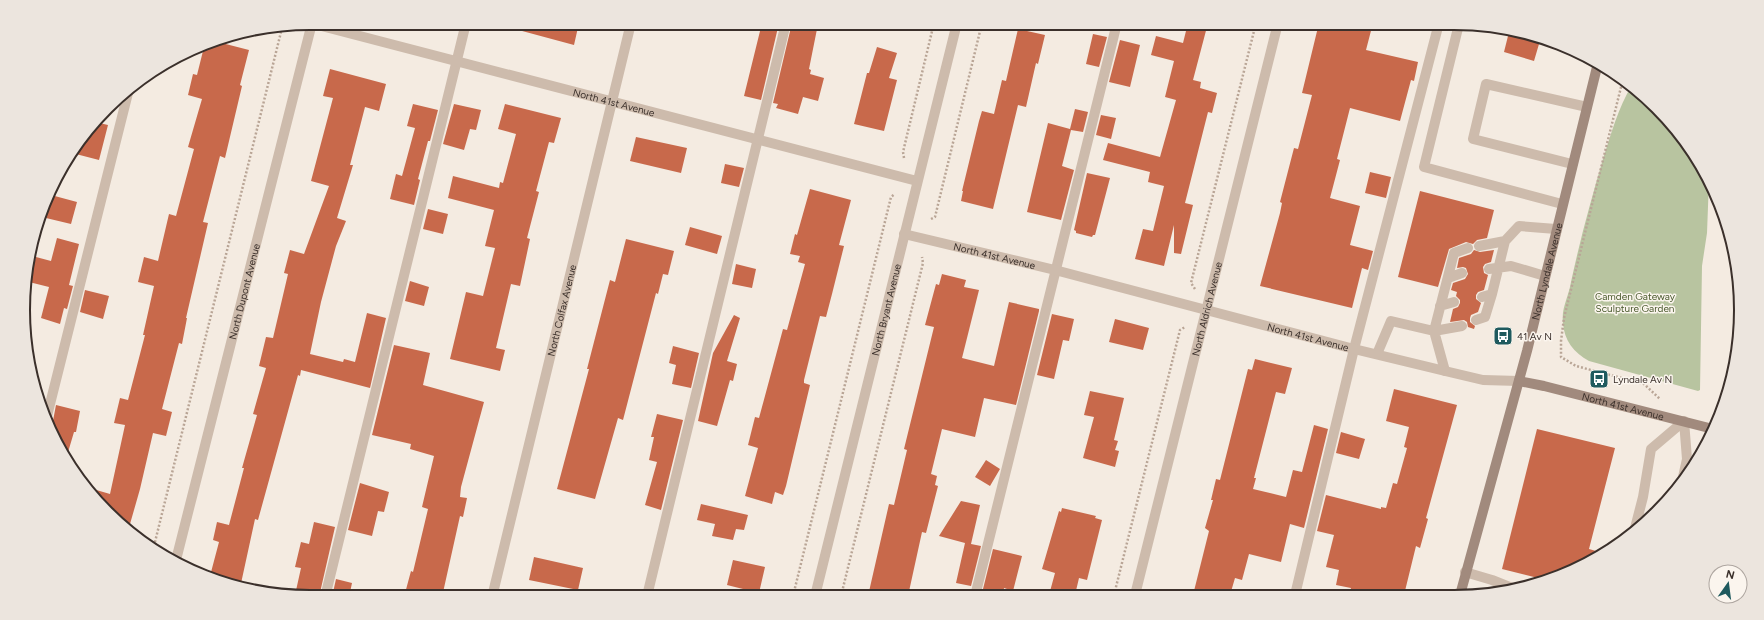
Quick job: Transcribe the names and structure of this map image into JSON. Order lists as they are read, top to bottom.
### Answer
{
  "streets": {
    "street": [
      "North 41st Avenue",
      "North Lyndale Avenue",
      "North Dupont Avenue",
      "North Bryant Avenue",
      "North Aldrich Avenue",
      "North Colfax Avenue"
    ]
  },
  "crossings": [
    ["North 41st Avenue", "North Lyndale Avenue"],
    ["North 41st Avenue", "North Bryant Avenue"],
    ["North 41st Avenue", "North Aldrich Avenue"],
    ["North 41st Avenue", "North Colfax Avenue"]
  ],
  "parks": ["Camden Gateway Sculpture Garden"],
  "places": {
    "bus stop": ["41 Av N", "Lyndale Av N"]
  },
  "north": "top"
}
